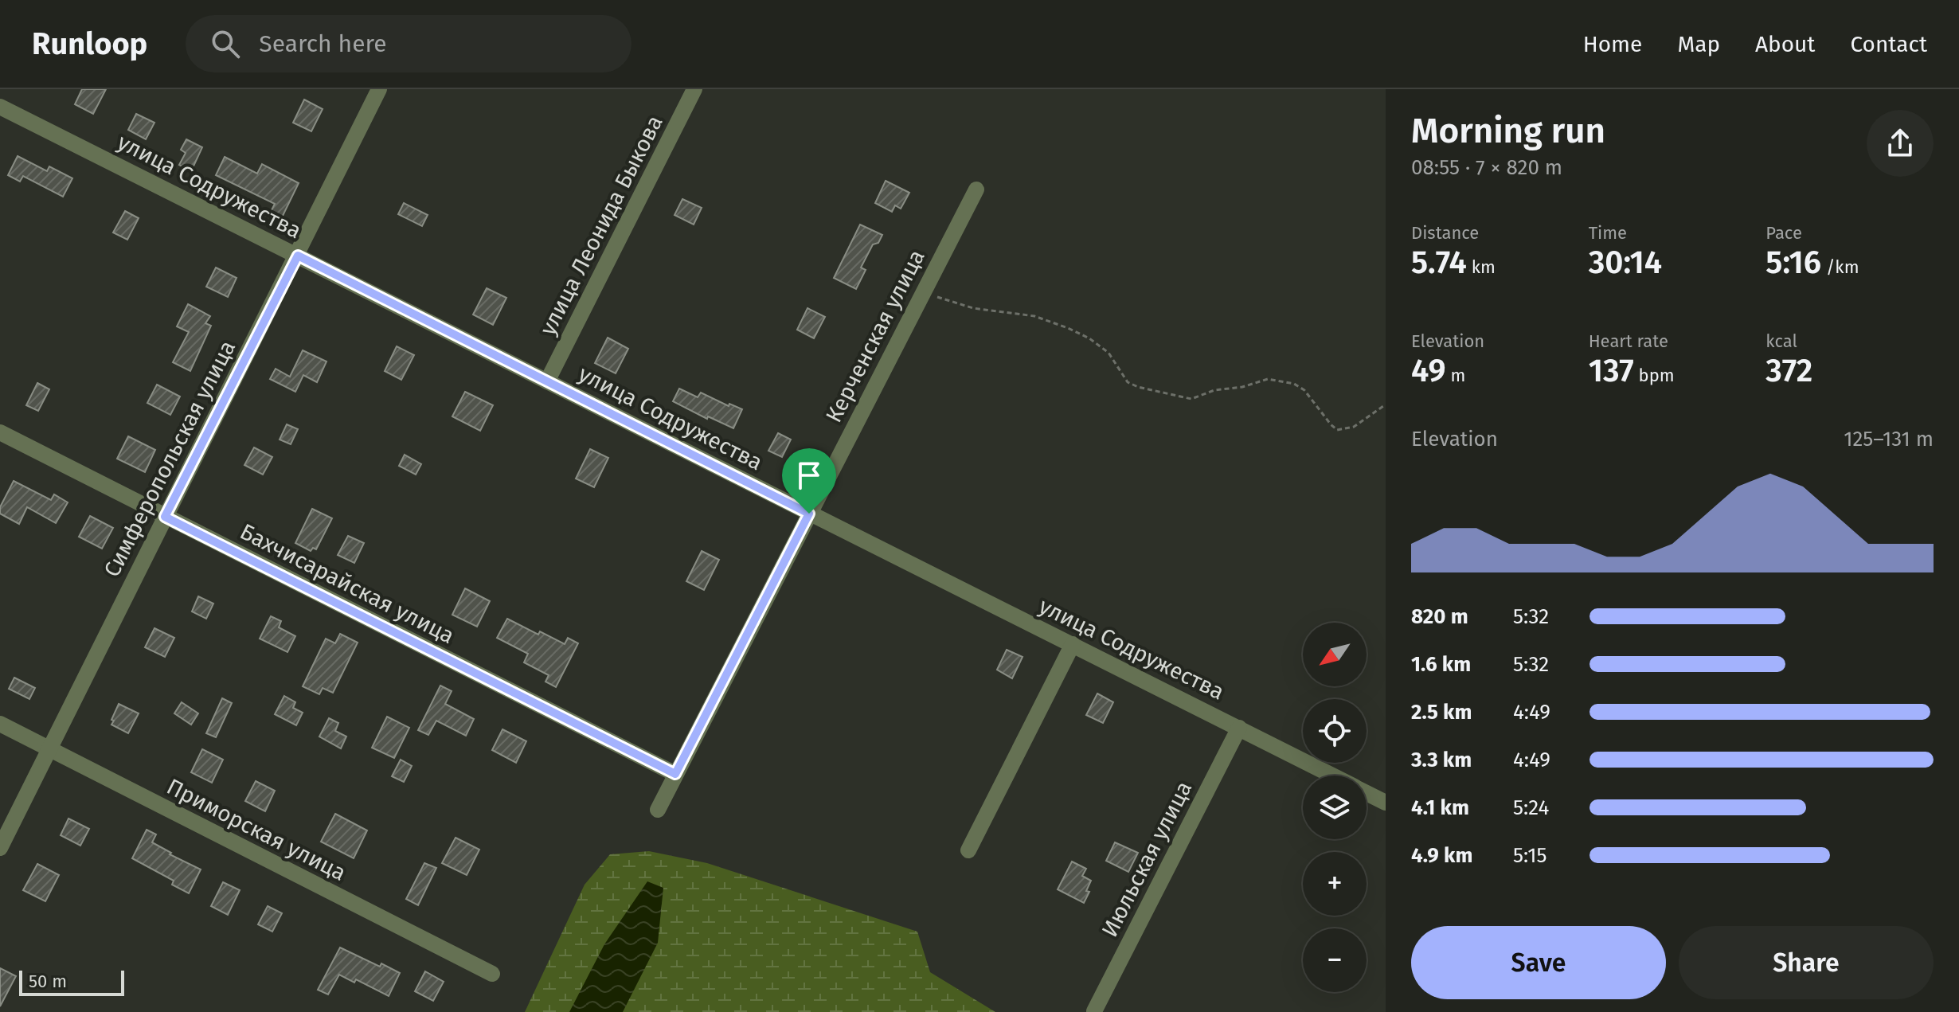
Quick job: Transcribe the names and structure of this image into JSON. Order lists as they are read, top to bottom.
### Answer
{
  "streets": {
    "street": [
      "улица Содружества",
      "улица Леонида Быкова",
      "Керченская улица",
      "Симферопольская улица",
      "Бахчисарайская улица",
      "Приморская улица",
      "Июльская улица"
    ]
  },
  "crossings": [
    ["улица Содружества", "улица Леонида Быкова"],
    ["улица Содружества", "Керченская улица"],
    ["улица Содружества", "Симферопольская улица"],
    ["улица Содружества", "Июльская улица"],
    ["Керченская улица", "Бахчисарайская улица"],
    ["Симферопольская улица", "Бахчисарайская улица"],
    ["Симферопольская улица", "Приморская улица"]
  ],
  "scale_bar": "50 m",
  "north": "bottom left",
  "page": {
    "header": "Runloop",
    "search": "Search here",
    "nav": [
      "Home",
      "Map",
      "About",
      "Contact"
    ],
    "heading": ["Morning run", "08:55 · 7 × 820 m"],
    "stats": [
      ["Distance", "5.74 km"],
      ["Time", "30:14"],
      ["Pace", "5:16 /km"],
      ["Elevation", "49 m"],
      ["Heart rate", "137 bpm"],
      ["kcal", "372"]
    ],
    "chart": ["Elevation", "125–131 m"],
    "list": [
      {
        "name": "820 m",
        "note": "5:32"
      },
      {
        "name": "1.6 km",
        "note": "5:32"
      },
      {
        "name": "2.5 km",
        "note": "4:49"
      },
      {
        "name": "3.3 km",
        "note": "4:49"
      },
      {
        "name": "4.1 km",
        "note": "5:24"
      },
      {
        "name": "4.9 km",
        "note": "5:15"
      }
    ],
    "map_buttons": ["+", "−"],
    "buttons": ["Save", "Share"],
    "scale": "50 m"
  }
}
